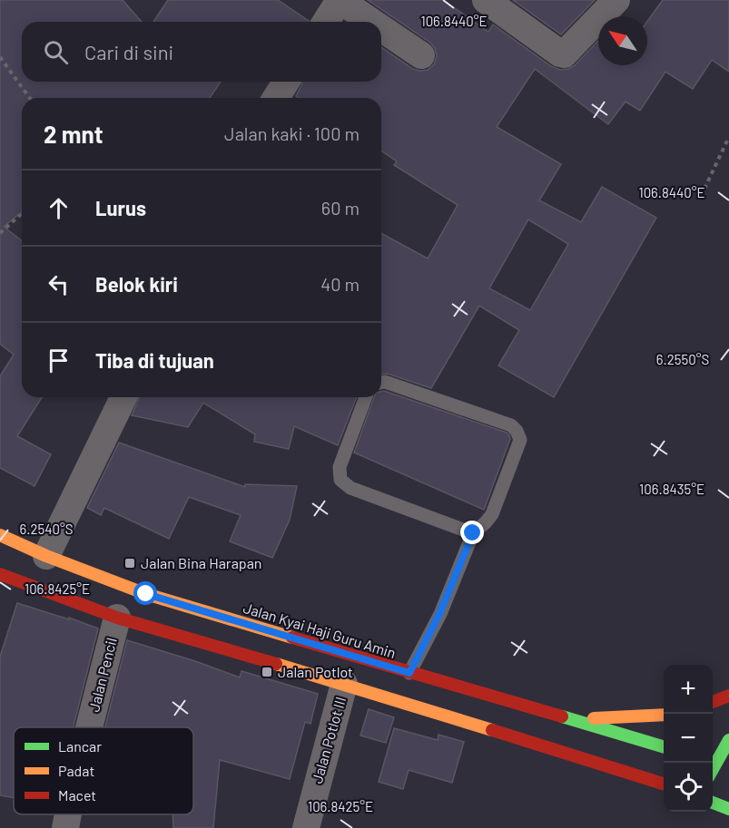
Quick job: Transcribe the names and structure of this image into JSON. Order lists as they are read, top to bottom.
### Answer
{
  "streets": {
    "main road": ["Jalan Kyai Haji Guru Amin"],
    "street": ["Jalan Pencil", "Jalan Potlot III"]
  },
  "places": {
    "transit": ["Jalan Bina Harapan", "Jalan Potlot"]
  },
  "legend": ["Lancar", "Padat", "Macet"],
  "north": "top left",
  "page": {
    "search": "Cari di sini",
    "heading": ["2 mnt", "Jalan kaki · 100 m"],
    "list": [
      ["Lurus", "60 m"],
      ["Belok kiri", "40 m"],
      "Tiba di tujuan"
    ],
    "map_buttons": ["+", "−"]
  },
  "coordinates": [
    "106.8440°E",
    "6.2550°S",
    "106.8435°E",
    "6.2540°S",
    "106.8425°E"
  ]
}
